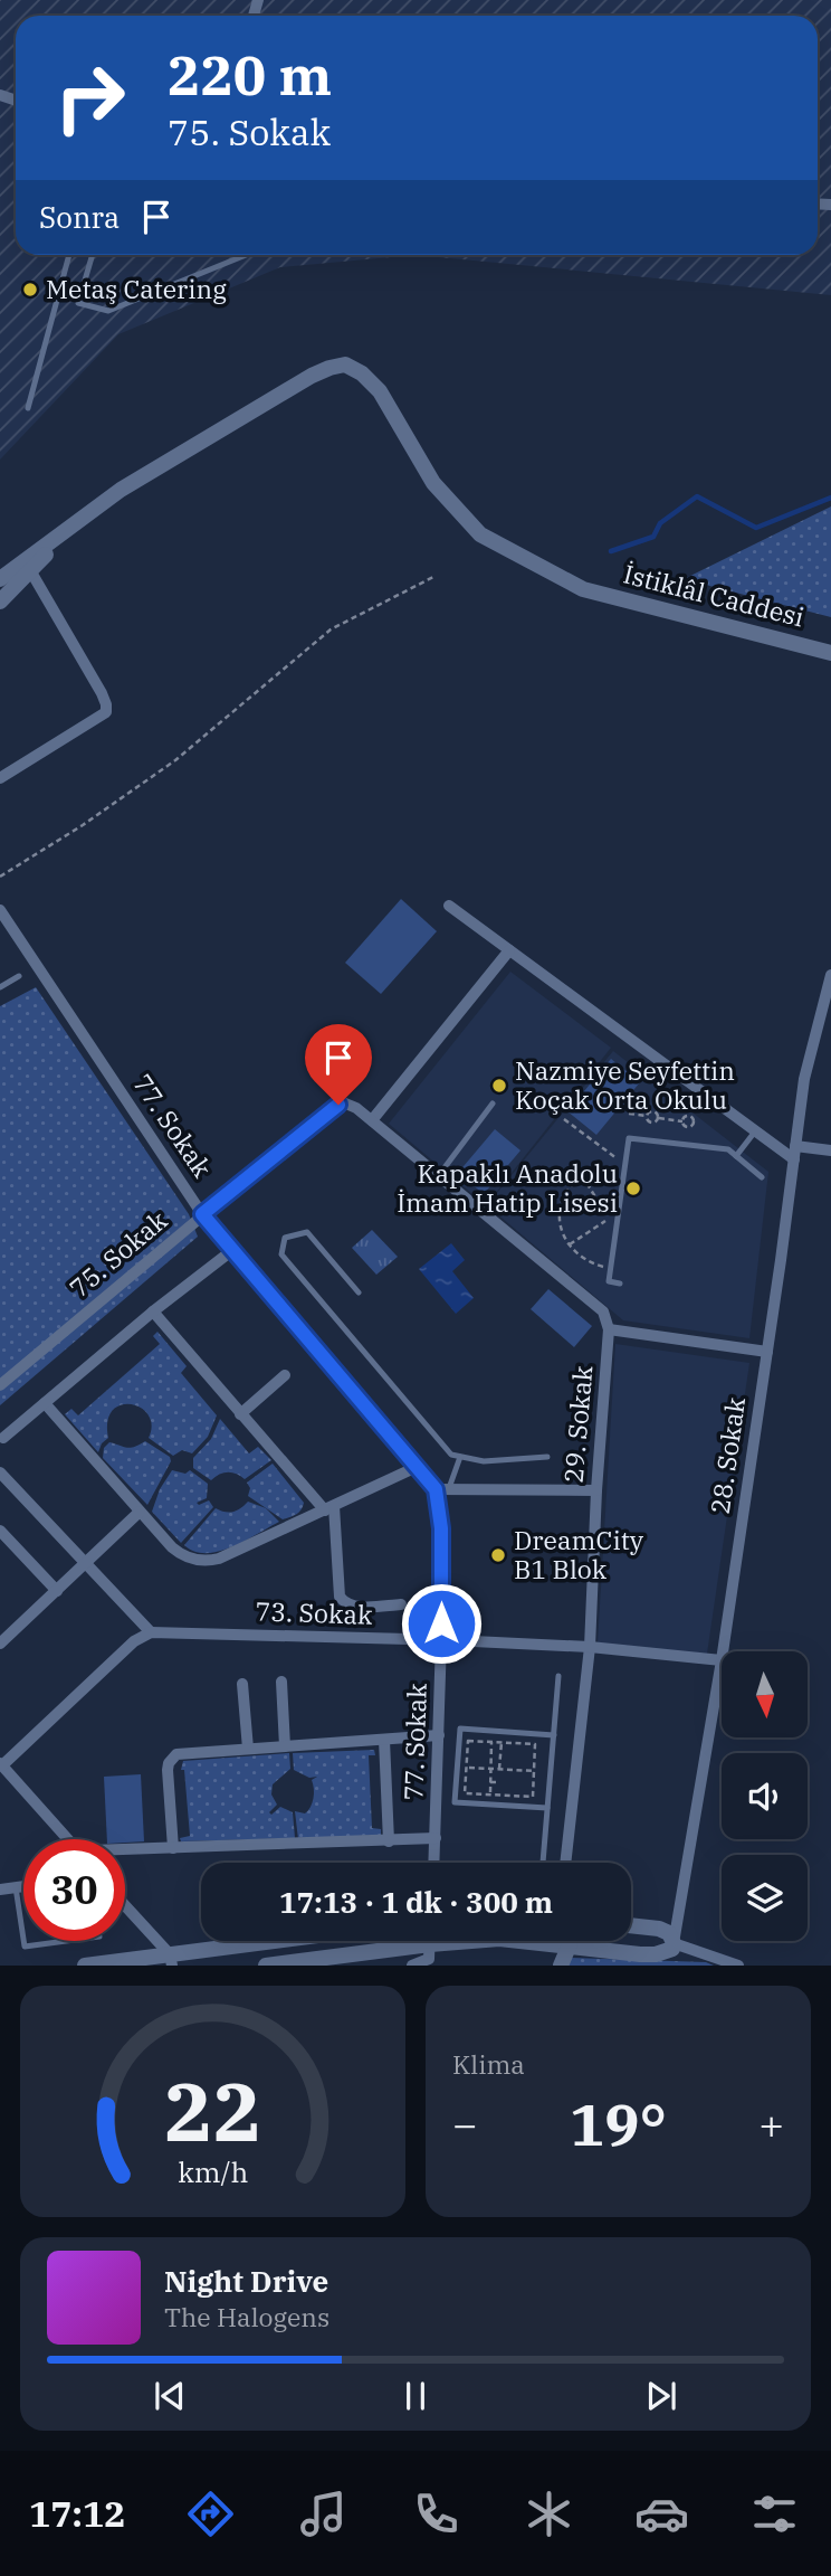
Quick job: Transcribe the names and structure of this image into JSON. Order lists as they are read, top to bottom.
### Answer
{
  "streets": {
    "street": [
      "İstiklâl Caddesi",
      "77. Sokak",
      "75. Sokak",
      "29. Sokak",
      "28. Sokak",
      "73. Sokak"
    ]
  },
  "crossings": [
    ["77. Sokak", "75. Sokak"],
    ["77. Sokak", "73. Sokak"],
    ["29. Sokak", "73. Sokak"],
    ["28. Sokak", "73. Sokak"]
  ],
  "places": [
    "Metaş Catering",
    "Nazmiye Seyfettin Koçak Orta Okulu",
    "Kapaklı Anadolu İmam Hatip Lisesi",
    "DreamCity B1 Blok"
  ],
  "north": "bottom",
  "page": {
    "turn": ["220 m", "75. Sokak"],
    "then": "Sonra",
    "limit": "30",
    "trip": "17:13 · 1 dk · 300 m",
    "tile": "Klima",
    "heat": ["−", "19°", "+"],
    "song": ["Night Drive", "The Halogens"],
    "tabs": "17:12",
    "gauge": ["22", "km/h"]
  }
}
